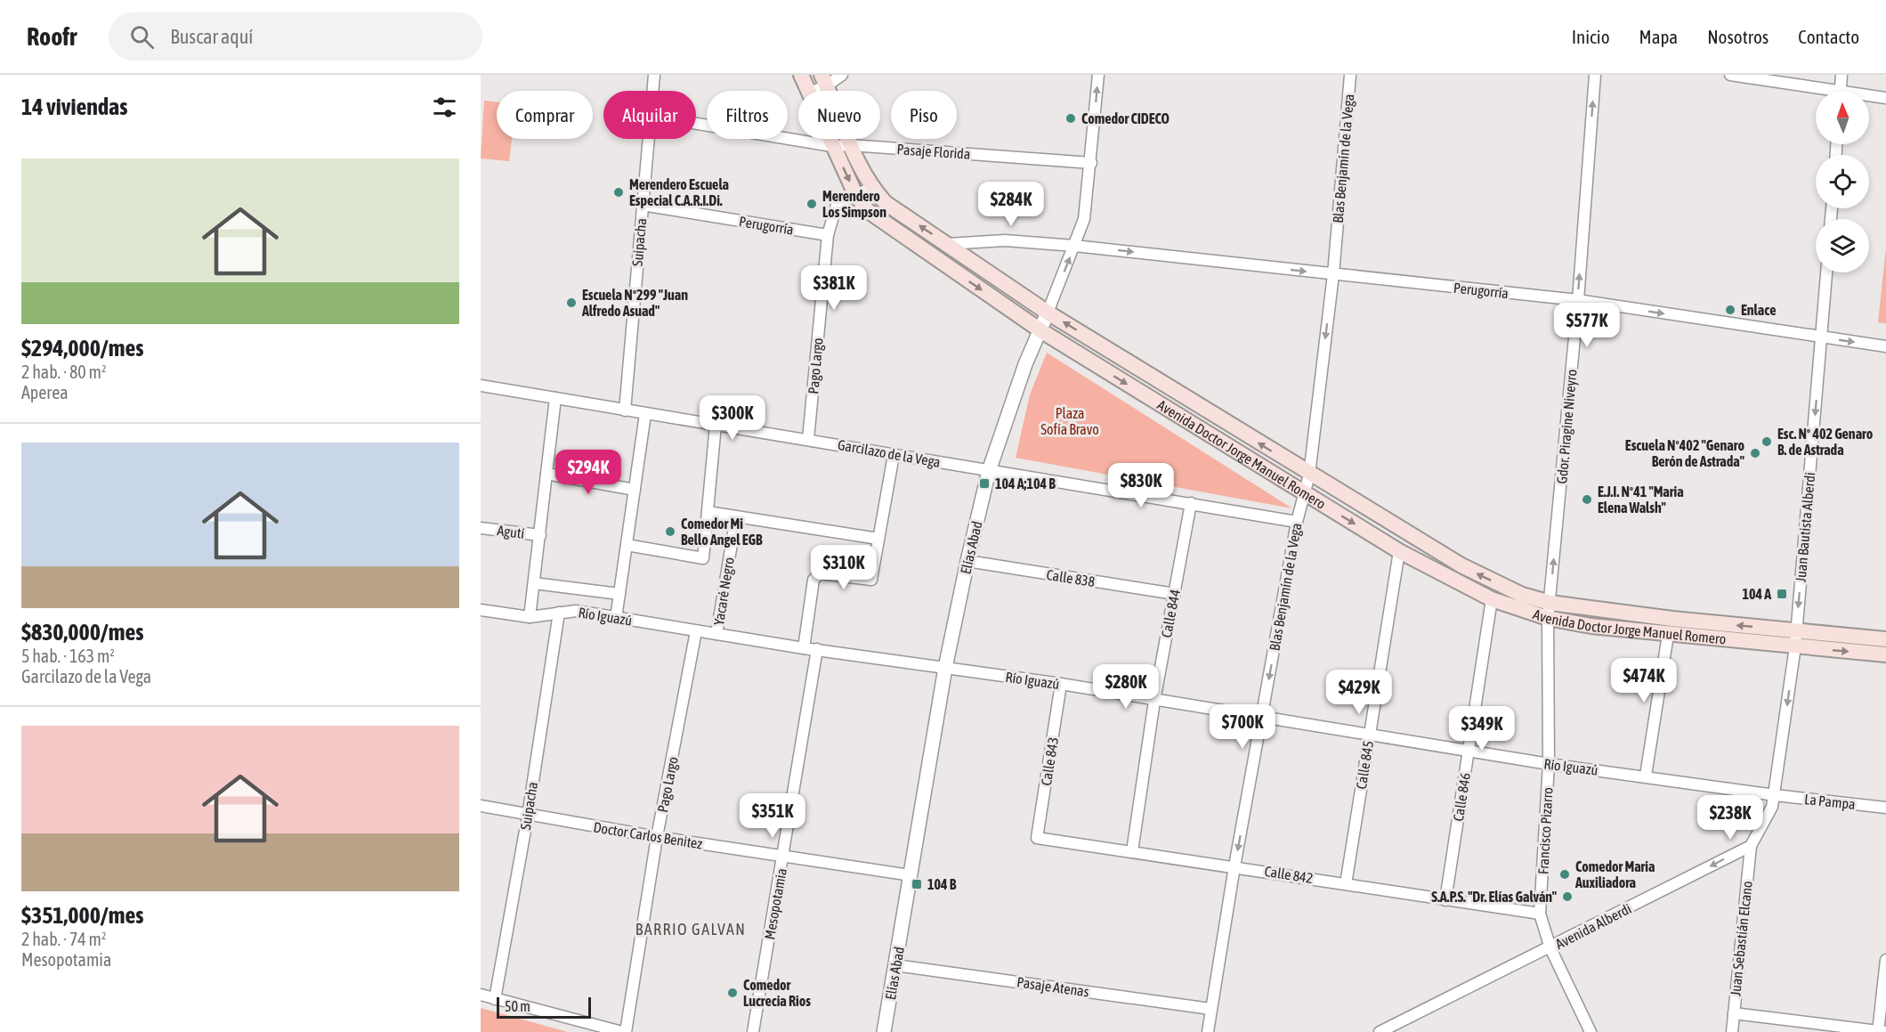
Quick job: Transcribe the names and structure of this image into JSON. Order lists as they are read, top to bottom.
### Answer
{
  "streets": {
    "main road": ["Avenida Doctor Jorge Manuel Romero"],
    "street": [
      "Pasaje Florida",
      "Blas Benjamín de la Vega",
      "Perugorría",
      "Suipacha",
      "Pago Largo",
      "Gdor. Piragine Niveyro",
      "Garcilazo de la Vega",
      "Juan Bautista Alberdi",
      "Agutí",
      "Elías Abad",
      "Calle 838",
      "Yacaré Negro",
      "Calle 844",
      "Río Iguazú",
      "Calle 843",
      "Calle 845",
      "Calle 846",
      "La Pampa",
      "Francisco Pizarro",
      "Doctor Carlos Benitez",
      "Calle 842",
      "Mesopotamia",
      "Avenida Alberdi",
      "Juan Sebastián Elcano",
      "Pasaje Atenas"
    ]
  },
  "crossings": [
    ["Pasaje Florida", "Avenida Doctor Jorge Manuel Romero"],
    ["Pasaje Florida", "Elías Abad"],
    ["Blas Benjamín de la Vega", "Perugorría"],
    ["Blas Benjamín de la Vega", "Garcilazo de la Vega"],
    ["Blas Benjamín de la Vega", "Avenida Doctor Jorge Manuel Romero"],
    ["Blas Benjamín de la Vega", "Río Iguazú"],
    ["Blas Benjamín de la Vega", "Calle 842"],
    ["Blas Benjamín de la Vega", "Pasaje Atenas"],
    ["Perugorría", "Suipacha"],
    ["Perugorría", "Pago Largo"],
    ["Perugorría", "Gdor. Piragine Niveyro"],
    ["Perugorría", "Avenida Doctor Jorge Manuel Romero"],
    ["Perugorría", "Juan Bautista Alberdi"],
    ["Perugorría", "Elías Abad"],
    ["Suipacha", "Garcilazo de la Vega"],
    ["Suipacha", "Río Iguazú"],
    ["Suipacha", "Doctor Carlos Benitez"],
    ["Pago Largo", "Garcilazo de la Vega"],
    ["Pago Largo", "Avenida Doctor Jorge Manuel Romero"],
    ["Pago Largo", "Río Iguazú"],
    ["Pago Largo", "Doctor Carlos Benitez"],
    ["Gdor. Piragine Niveyro", "Avenida Doctor Jorge Manuel Romero"],
    ["Gdor. Piragine Niveyro", "Francisco Pizarro"],
    ["Garcilazo de la Vega", "Elías Abad"],
    ["Garcilazo de la Vega", "Calle 844"],
    ["Avenida Doctor Jorge Manuel Romero", "Juan Bautista Alberdi"],
    ["Avenida Doctor Jorge Manuel Romero", "Elías Abad"],
    ["Avenida Doctor Jorge Manuel Romero", "Calle 845"],
    ["Avenida Doctor Jorge Manuel Romero", "Calle 846"],
    ["Avenida Doctor Jorge Manuel Romero", "Francisco Pizarro"],
    ["Elías Abad", "Calle 838"],
    ["Elías Abad", "Río Iguazú"],
    ["Elías Abad", "Doctor Carlos Benitez"],
    ["Elías Abad", "Pasaje Atenas"],
    ["Calle 838", "Calle 844"],
    ["Yacaré Negro", "Río Iguazú"],
    ["Calle 844", "Río Iguazú"],
    ["Calle 844", "Calle 842"],
    ["Río Iguazú", "Calle 843"],
    ["Río Iguazú", "Calle 845"],
    ["Río Iguazú", "Calle 846"],
    ["Río Iguazú", "La Pampa"],
    ["Río Iguazú", "Francisco Pizarro"],
    ["Río Iguazú", "Mesopotamia"],
    ["Calle 843", "Calle 842"],
    ["Calle 845", "Calle 842"],
    ["Calle 846", "Calle 842"],
    ["Francisco Pizarro", "Calle 842"],
    ["Francisco Pizarro", "Avenida Alberdi"],
    ["Doctor Carlos Benitez", "Mesopotamia"],
    ["Avenida Alberdi", "Juan Sebastián Elcano"]
  ],
  "one_way": [
    "Blas Benjamín de la Vega",
    "Perugorría",
    "Gdor. Piragine Niveyro",
    "Juan Bautista Alberdi",
    "Avenida Alberdi"
  ],
  "districts": ["BARRIO GALVAN"],
  "parks": ["Plaza Sofía Bravo"],
  "places": {
    "other": [
      "Comedor CIDECO",
      "Merendero Escuela Especial C.A.R.I.Di.",
      "Merendero Los Simpson",
      "Escuela Nº299 \"Juan Alfredo Asuad\"",
      "Enlace",
      "Esc. Nº 402 Genaro B. de Astrada",
      "Escuela Nº402 \"Genaro Berón de Astrada\"",
      "E.J.I. Nº41 \"Maria Elena Walsh\"",
      "Comedor Mi Bello Angel EGB",
      "Comedor Maria Auxiliadora",
      "S.A.P.S. \"Dr. Elías Galván\"",
      "Comedor Lucrecia Rios"
    ],
    "transit": ["104 A;104 B", "104 A", "104 B"]
  },
  "scale_bar": "50 m",
  "north": "top",
  "page": {
    "header": "Roofr",
    "search": "Buscar aquí",
    "nav": [
      "Inicio",
      "Mapa",
      "Nosotros",
      "Contacto"
    ],
    "heading": "14 viviendas",
    "chip": [
      "Comprar",
      "Alquilar",
      "Filtros",
      "Nuevo",
      "Piso"
    ],
    "list": [
      {
        "name": "$294,000/mes",
        "note": "2 hab. · 80 m² · Aperea"
      },
      {
        "name": "$830,000/mes",
        "note": "5 hab. · 163 m² · Garcilazo de la Vega"
      },
      {
        "name": "$351,000/mes",
        "note": "2 hab. · 74 m² · Mesopotamia"
      }
    ],
    "price": [
      "$284K",
      "$381K",
      "$577K",
      "$300K",
      "$294K",
      "$830K",
      "$310K",
      "$474K",
      "$280K",
      "$429K",
      "$700K",
      "$349K",
      "$351K",
      "$238K"
    ],
    "scale": "50 m"
  }
}
